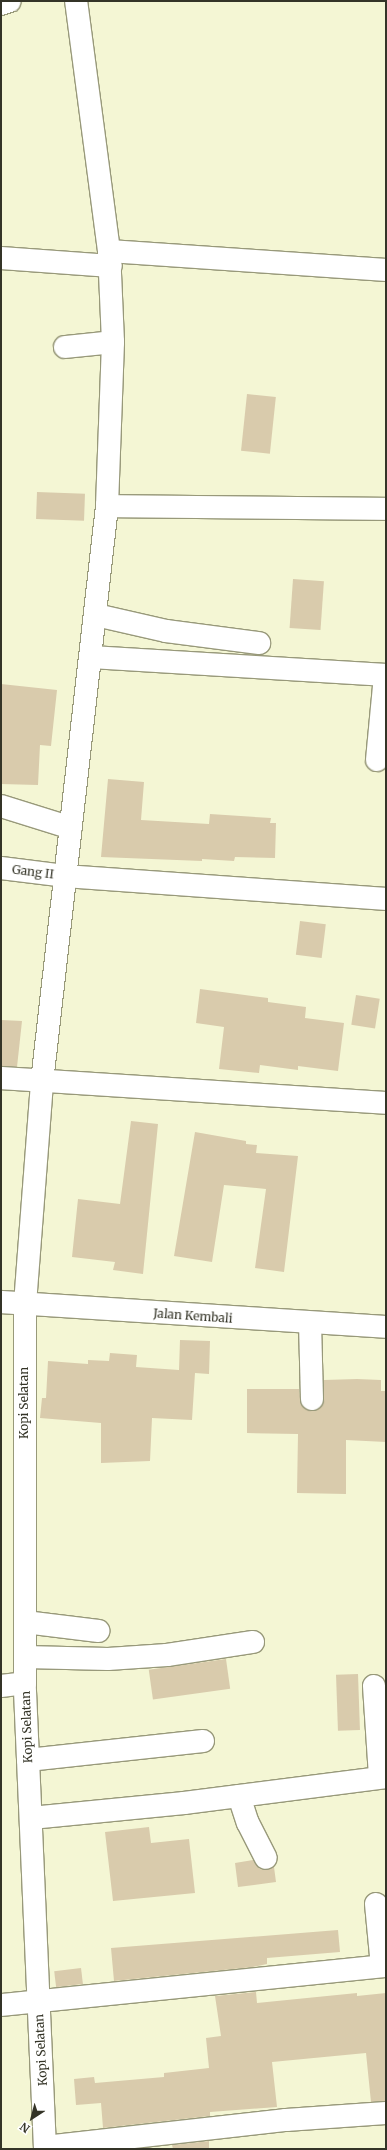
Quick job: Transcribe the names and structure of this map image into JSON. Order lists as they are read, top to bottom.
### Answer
{
  "streets": {
    "street": ["Gang II", "Jalan Kembali", "Kopi Selatan"]
  },
  "crossings": [
    ["Gang II", "Kopi Selatan"],
    ["Jalan Kembali", "Kopi Selatan"]
  ],
  "north": "bottom left"
}
